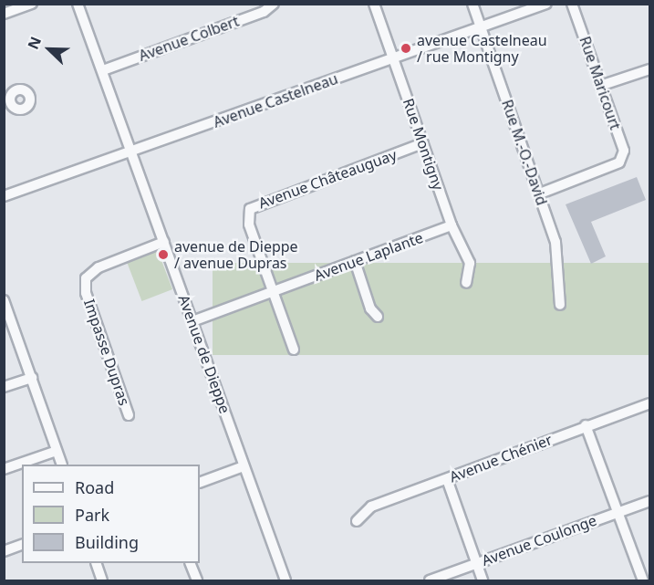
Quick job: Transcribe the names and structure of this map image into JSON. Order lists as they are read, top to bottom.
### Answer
{
  "streets": {
    "street": [
      "Avenue Colbert",
      "Rue Maricourt",
      "Avenue Castelneau",
      "Rue Montigny",
      "Rue M.-O.-David",
      "Avenue Châteauguay",
      "Avenue Laplante",
      "Impasse Dupras",
      "Avenue de Dieppe",
      "Avenue Chénier",
      "Avenue Coulonge"
    ]
  },
  "crossings": [
    ["Avenue Colbert", "Avenue de Dieppe"],
    ["Rue Maricourt", "Rue M.-O.-David"],
    ["Avenue Castelneau", "Rue Montigny"],
    ["Avenue Castelneau", "Rue M.-O.-David"],
    ["Avenue Castelneau", "Avenue de Dieppe"],
    ["Rue Montigny", "Avenue Châteauguay"],
    ["Rue Montigny", "Avenue Laplante"],
    ["Avenue Châteauguay", "Avenue Laplante"],
    ["Avenue Laplante", "Avenue de Dieppe"],
    ["Impasse Dupras", "Avenue de Dieppe"]
  ],
  "places": ["avenue Castelneau / rue Montigny", "avenue de Dieppe / avenue Dupras"],
  "legend": ["Road", "Park", "Building"],
  "north": "top left"
}
